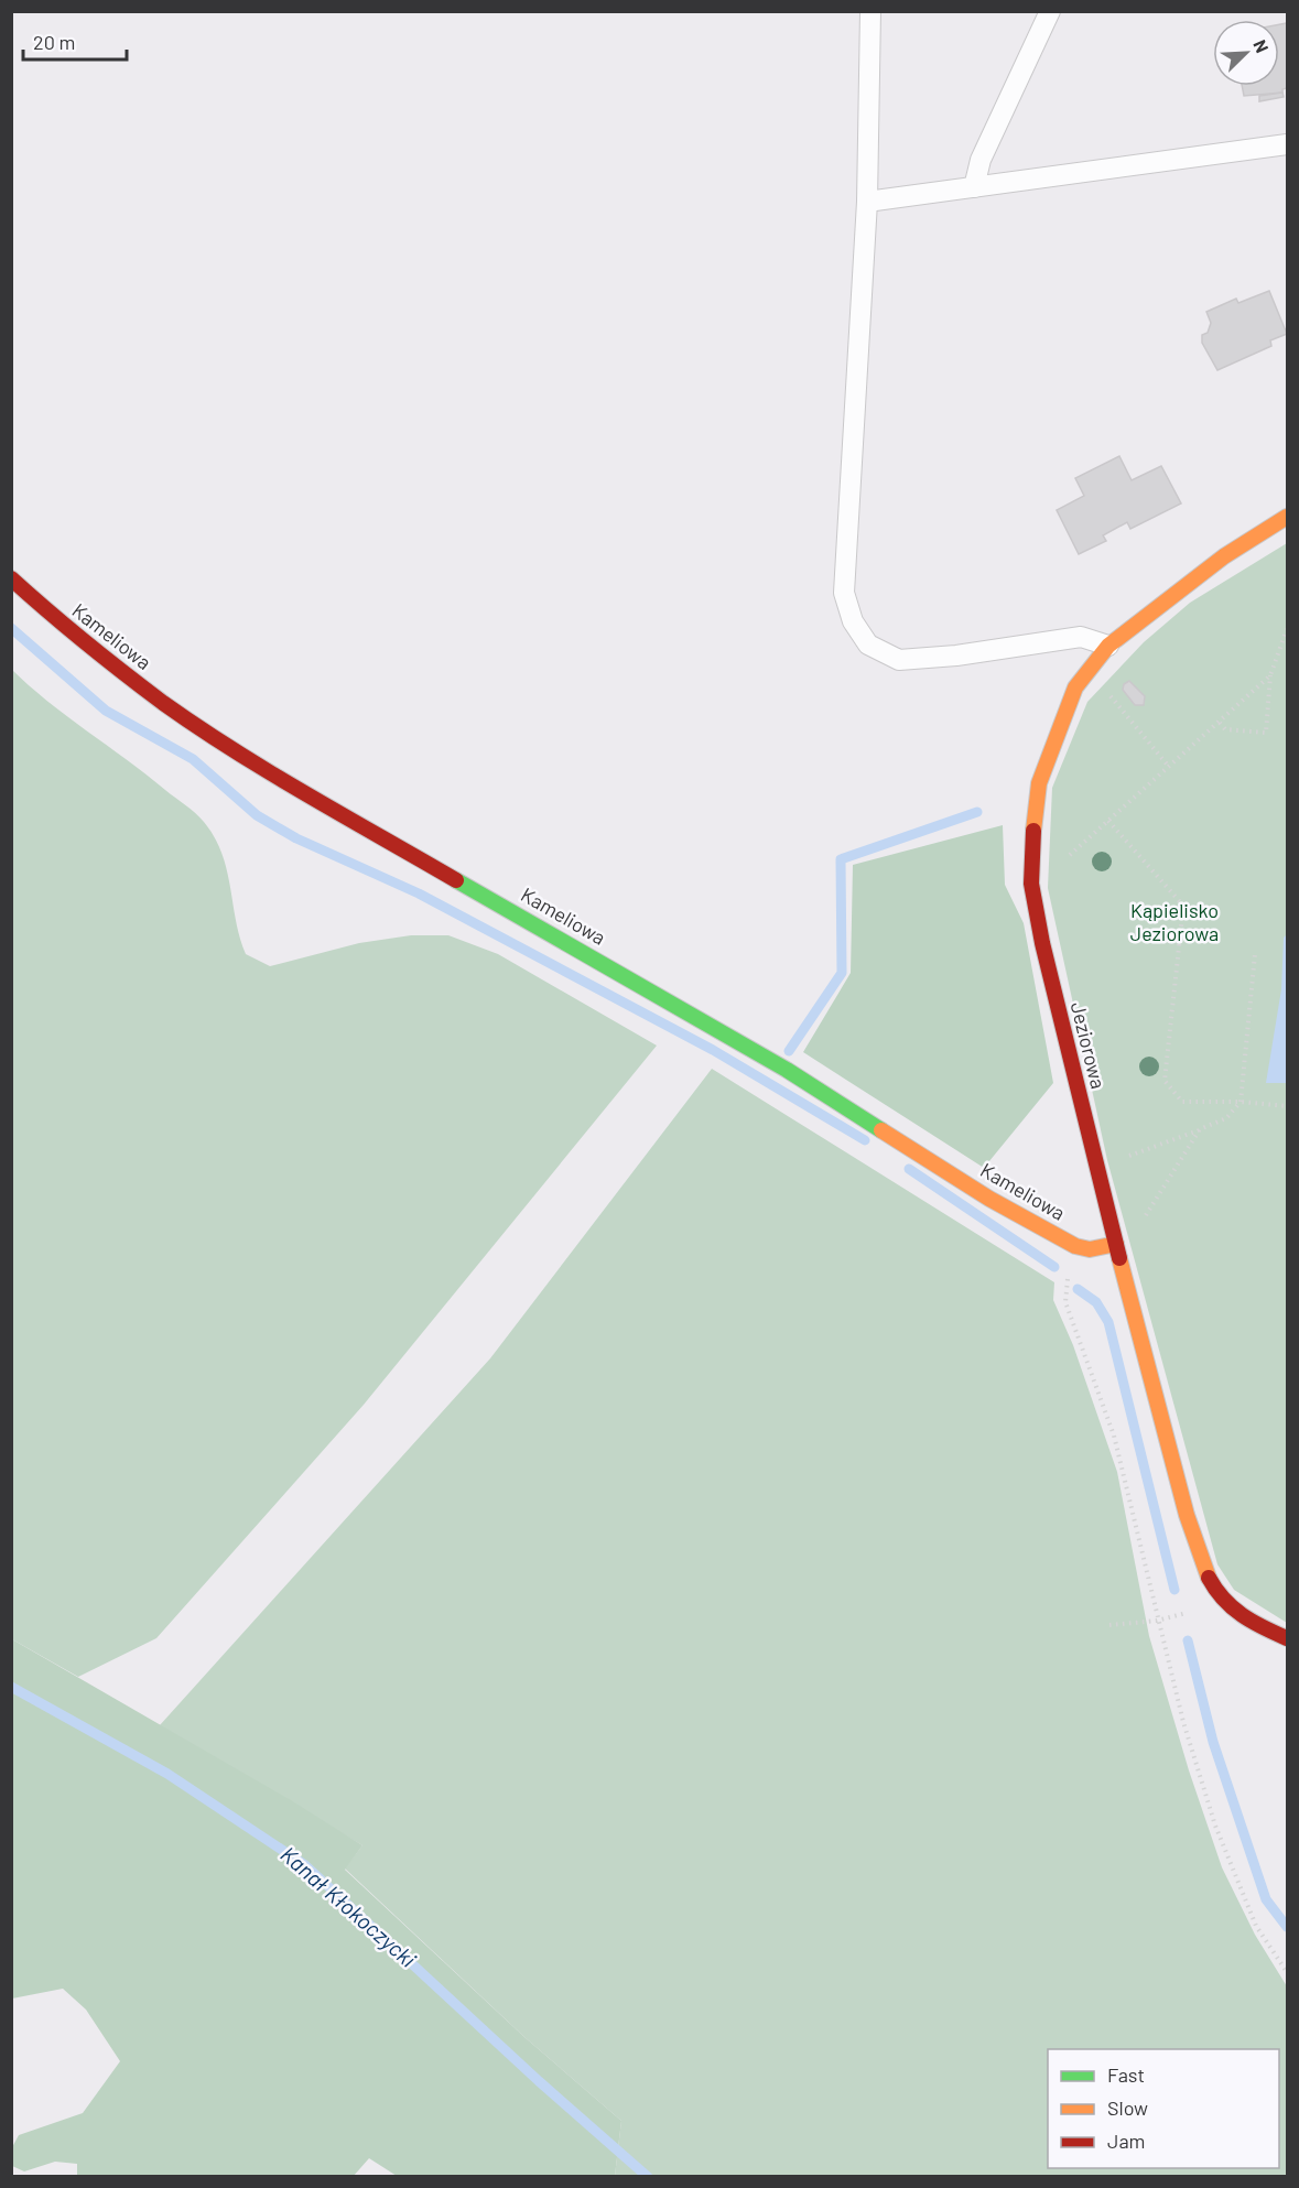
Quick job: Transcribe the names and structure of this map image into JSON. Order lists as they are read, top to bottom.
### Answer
{
  "streets": {
    "street": ["Kameliowa", "Jeziorowa"]
  },
  "crossings": [
    ["Kameliowa", "Jeziorowa"]
  ],
  "water": ["Kanał Kłokoczycki"],
  "parks": ["Kąpielisko Jeziorowa"],
  "legend": ["Fast", "Slow", "Jam"],
  "scale_bar": "20 m",
  "north": "top right"
}
